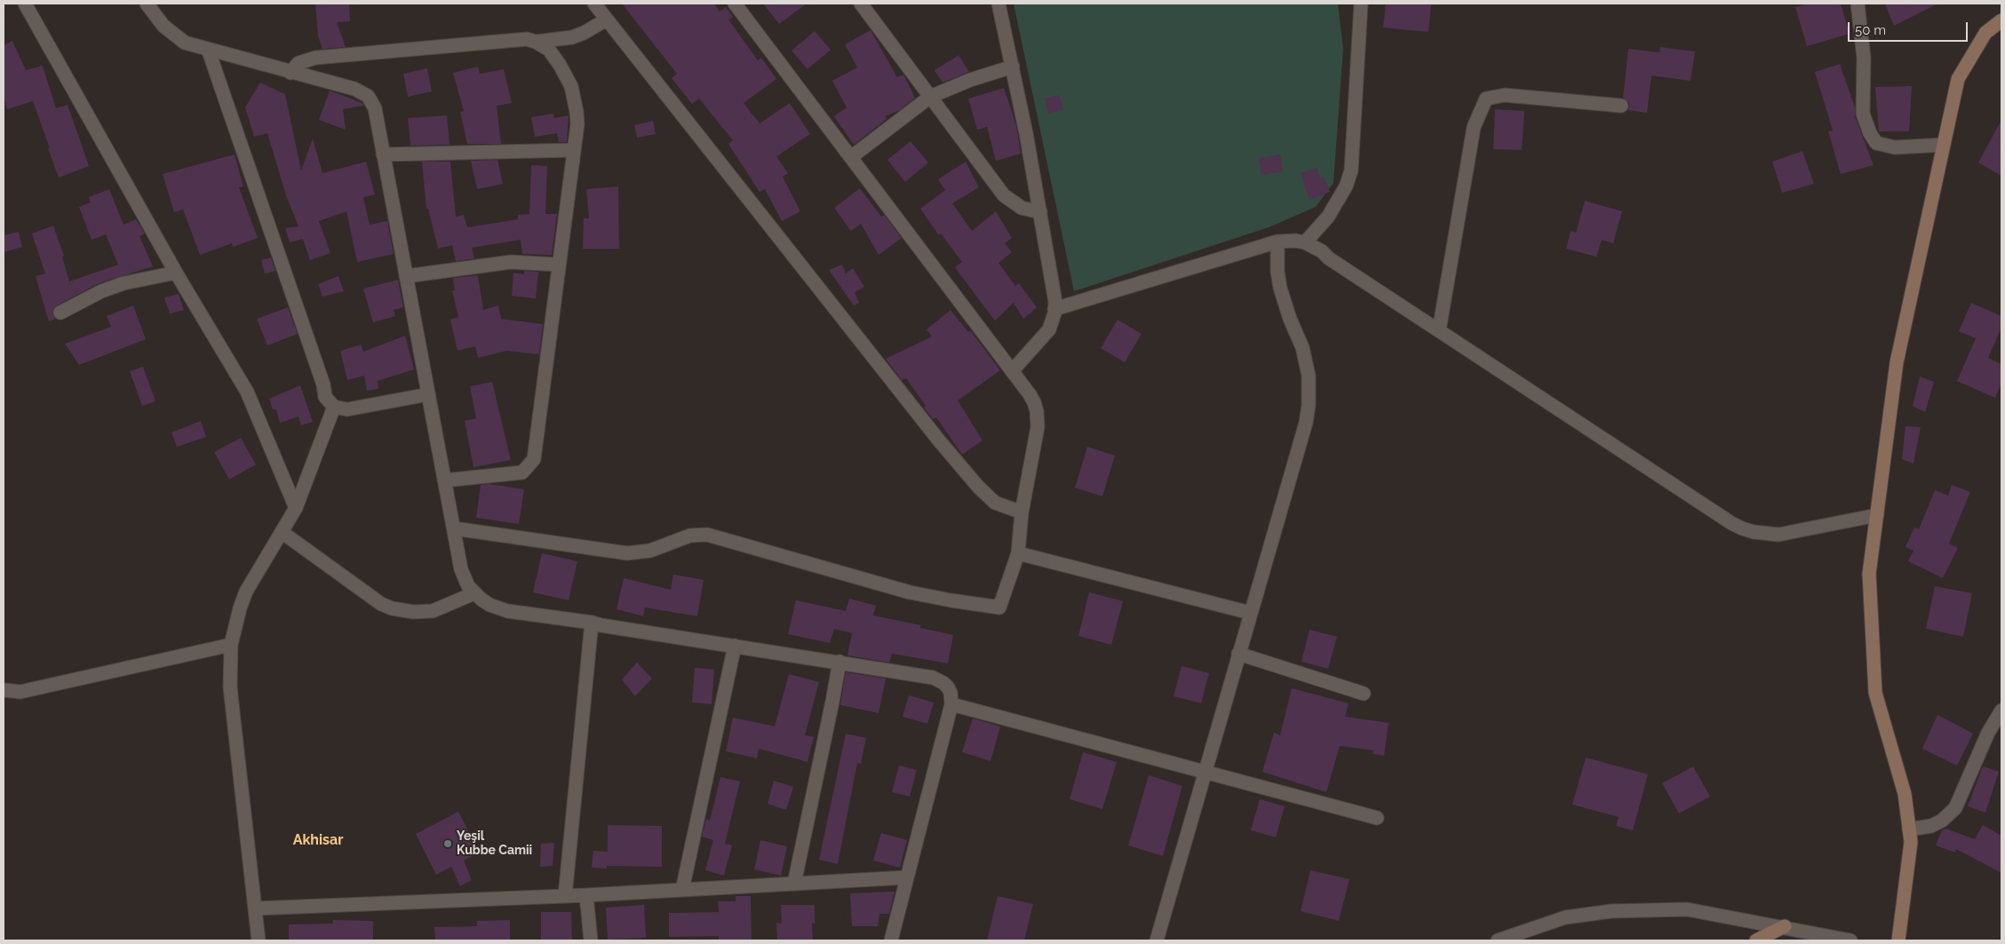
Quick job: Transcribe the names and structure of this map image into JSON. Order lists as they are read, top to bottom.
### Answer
{
  "districts": ["Akhisar"],
  "places": ["Yeşil Kubbe Camii"],
  "scale_bar": "50 m"
}
